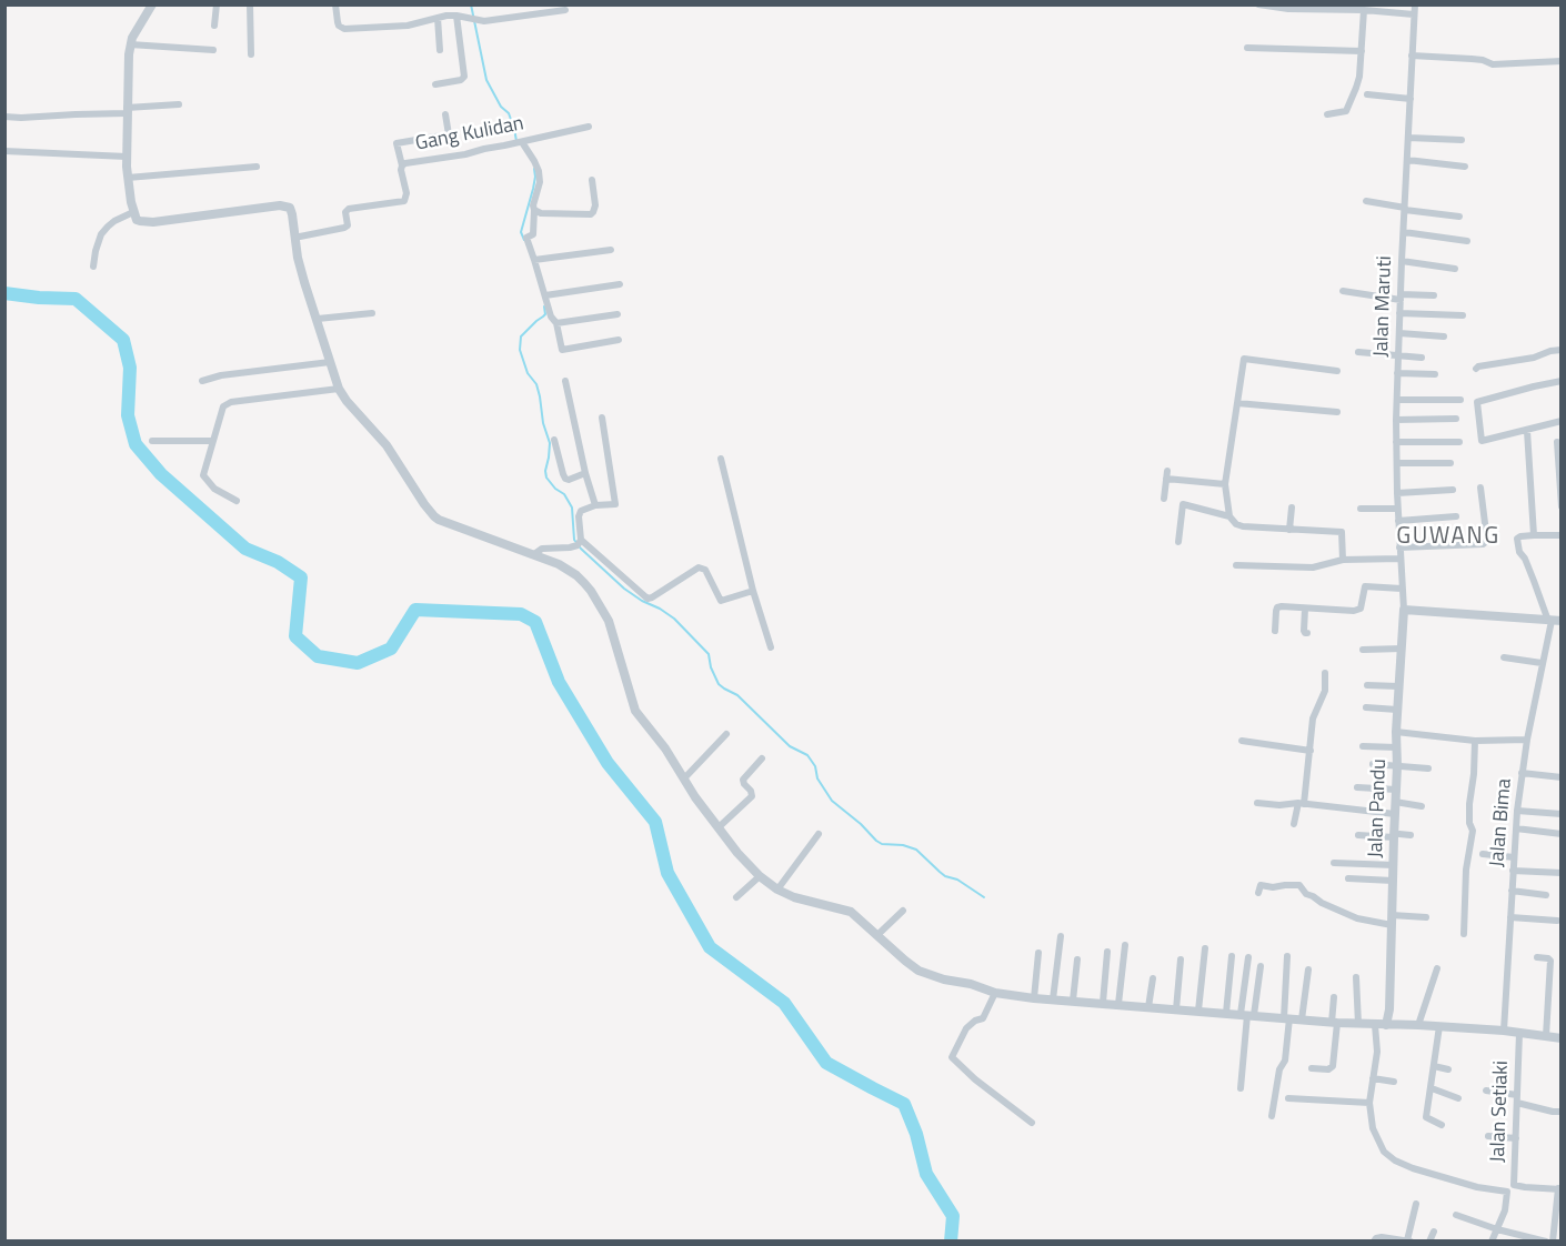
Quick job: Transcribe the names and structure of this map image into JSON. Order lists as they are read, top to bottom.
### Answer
{
  "streets": {
    "street": [
      "Gang Kulidan",
      "Jalan Maruti",
      "Jalan Pandu",
      "Jalan Bima",
      "Jalan Setiaki"
    ]
  },
  "crossings": [
    ["Jalan Maruti", "Jalan Pandu"]
  ],
  "districts": ["GUWANG"]
}
